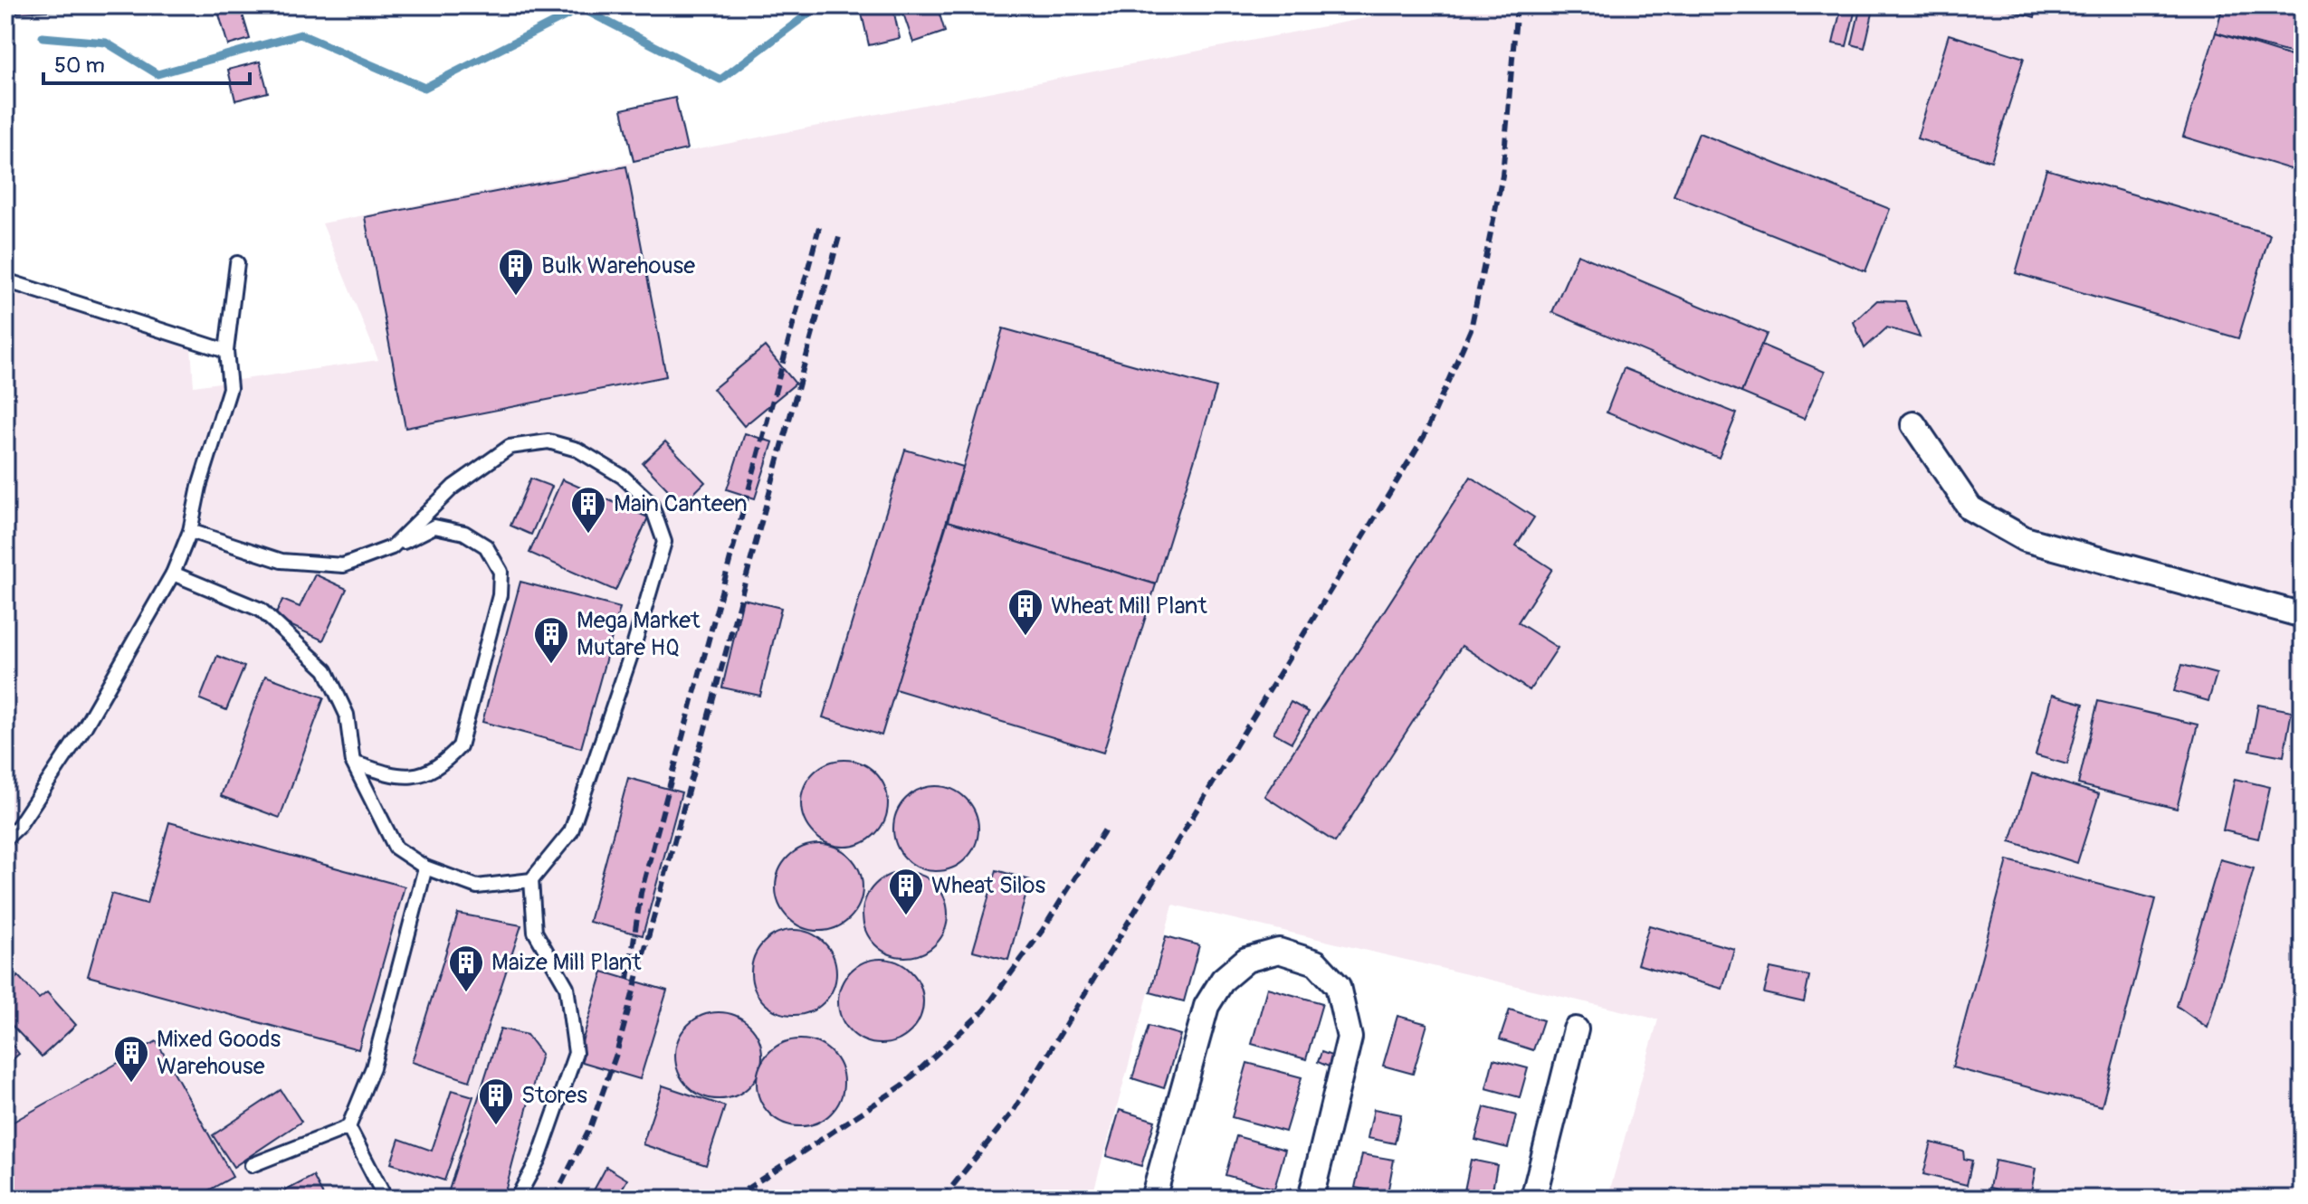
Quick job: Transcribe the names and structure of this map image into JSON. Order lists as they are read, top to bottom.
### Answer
{
  "places": {
    "building": [
      "Bulk Warehouse",
      "Main Canteen",
      "Wheat Mill Plant",
      "Mega Market Mutare HQ",
      "Wheat Silos",
      "Maize Mill Plant",
      "Mixed Goods Warehouse",
      "Stores"
    ]
  },
  "scale_bar": "50 m"
}
